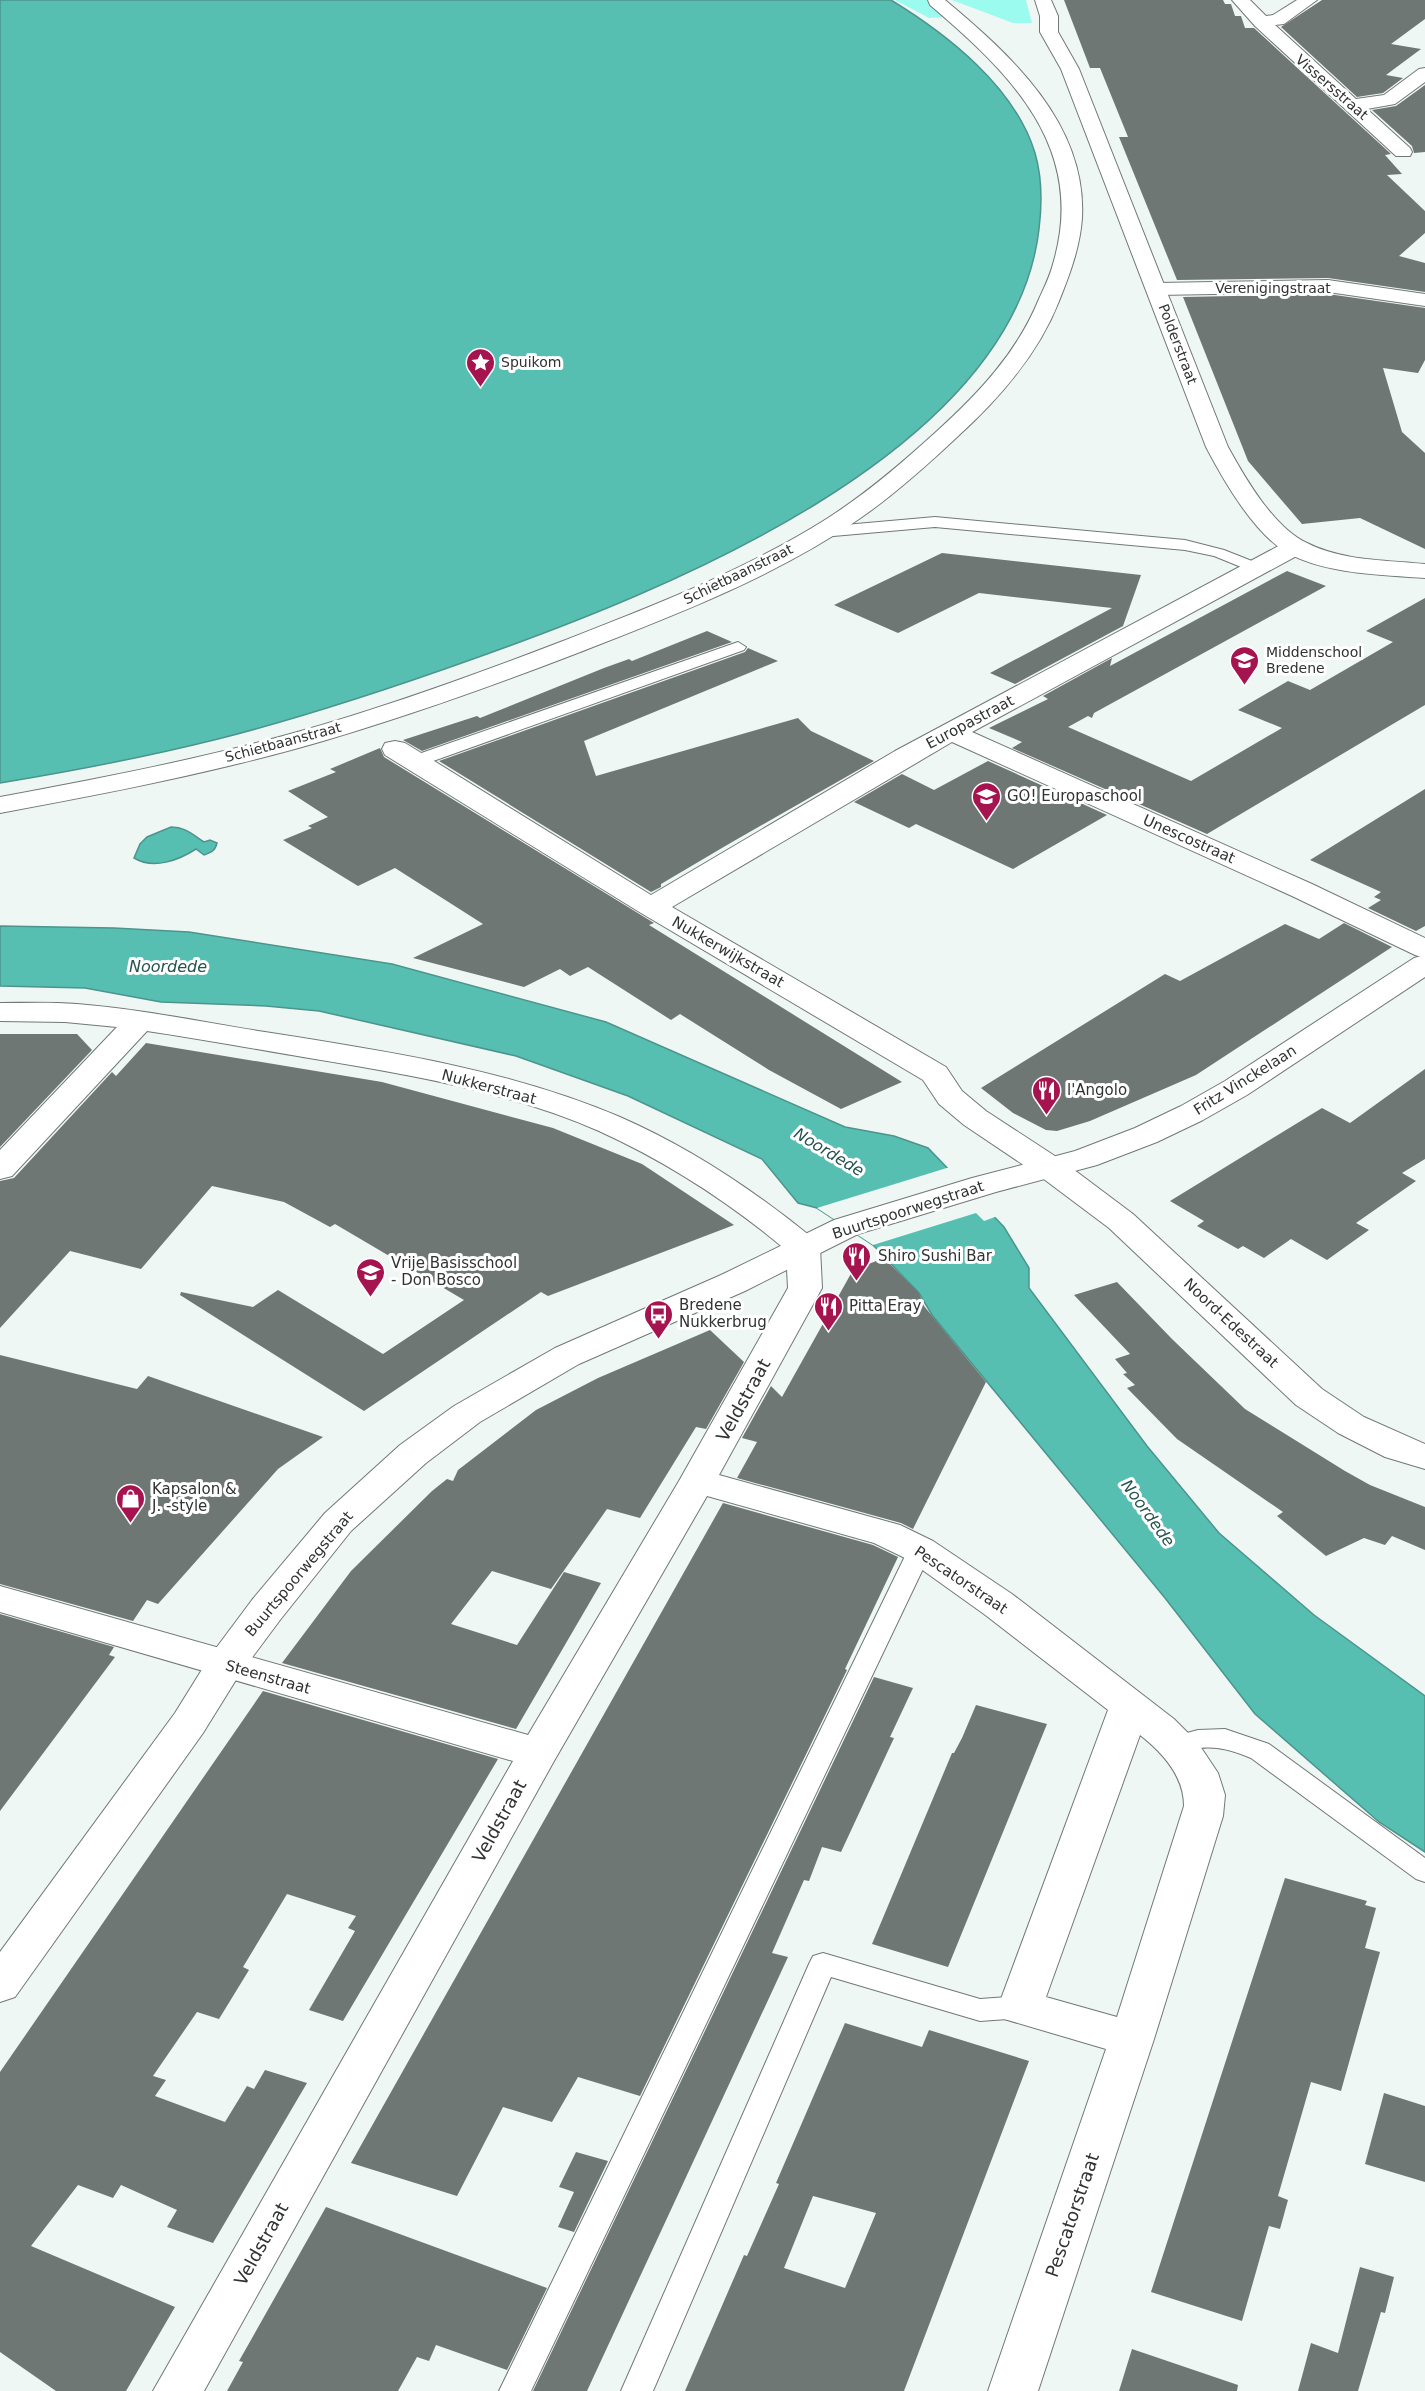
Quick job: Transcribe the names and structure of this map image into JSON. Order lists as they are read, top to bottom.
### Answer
{
  "streets": {
    "street": [
      "Vissersstraat",
      "Verenigingstraat",
      "Polderstraat",
      "Schietbaanstraat",
      "Europastraat",
      "Unescostraat",
      "Nukkerwijkstraat",
      "Fritz Vinckelaan",
      "Nukkerstraat",
      "Buurtspoorwegstraat",
      "Noord-Edestraat",
      "Veldstraat",
      "Pescatorstraat",
      "Steenstraat"
    ]
  },
  "crossings": [
    ["Verenigingstraat", "Polderstraat"],
    ["Polderstraat", "Europastraat"],
    ["Europastraat", "Unescostraat"],
    ["Europastraat", "Nukkerwijkstraat"],
    ["Nukkerwijkstraat", "Fritz Vinckelaan"],
    ["Nukkerwijkstraat", "Buurtspoorwegstraat"],
    ["Nukkerwijkstraat", "Noord-Edestraat"],
    ["Fritz Vinckelaan", "Buurtspoorwegstraat"],
    ["Fritz Vinckelaan", "Noord-Edestraat"],
    ["Nukkerstraat", "Buurtspoorwegstraat"],
    ["Nukkerstraat", "Veldstraat"],
    ["Buurtspoorwegstraat", "Noord-Edestraat"],
    ["Buurtspoorwegstraat", "Veldstraat"],
    ["Buurtspoorwegstraat", "Steenstraat"],
    ["Veldstraat", "Pescatorstraat"],
    ["Veldstraat", "Steenstraat"]
  ],
  "water": ["Noordede"],
  "places": {
    "place": ["Spuikom"],
    "school or university": ["Middenschool Bredene", "GO! Europaschool", "Vrije Basisschool - Don Bosco"],
    "restaurant": ["l'Angolo", "Shiro Sushi Bar", "Pitta Eray"],
    "bus stop": ["Bredene Nukkerbrug"],
    "shop": ["Kapsalon & J. -style"]
  }
}
